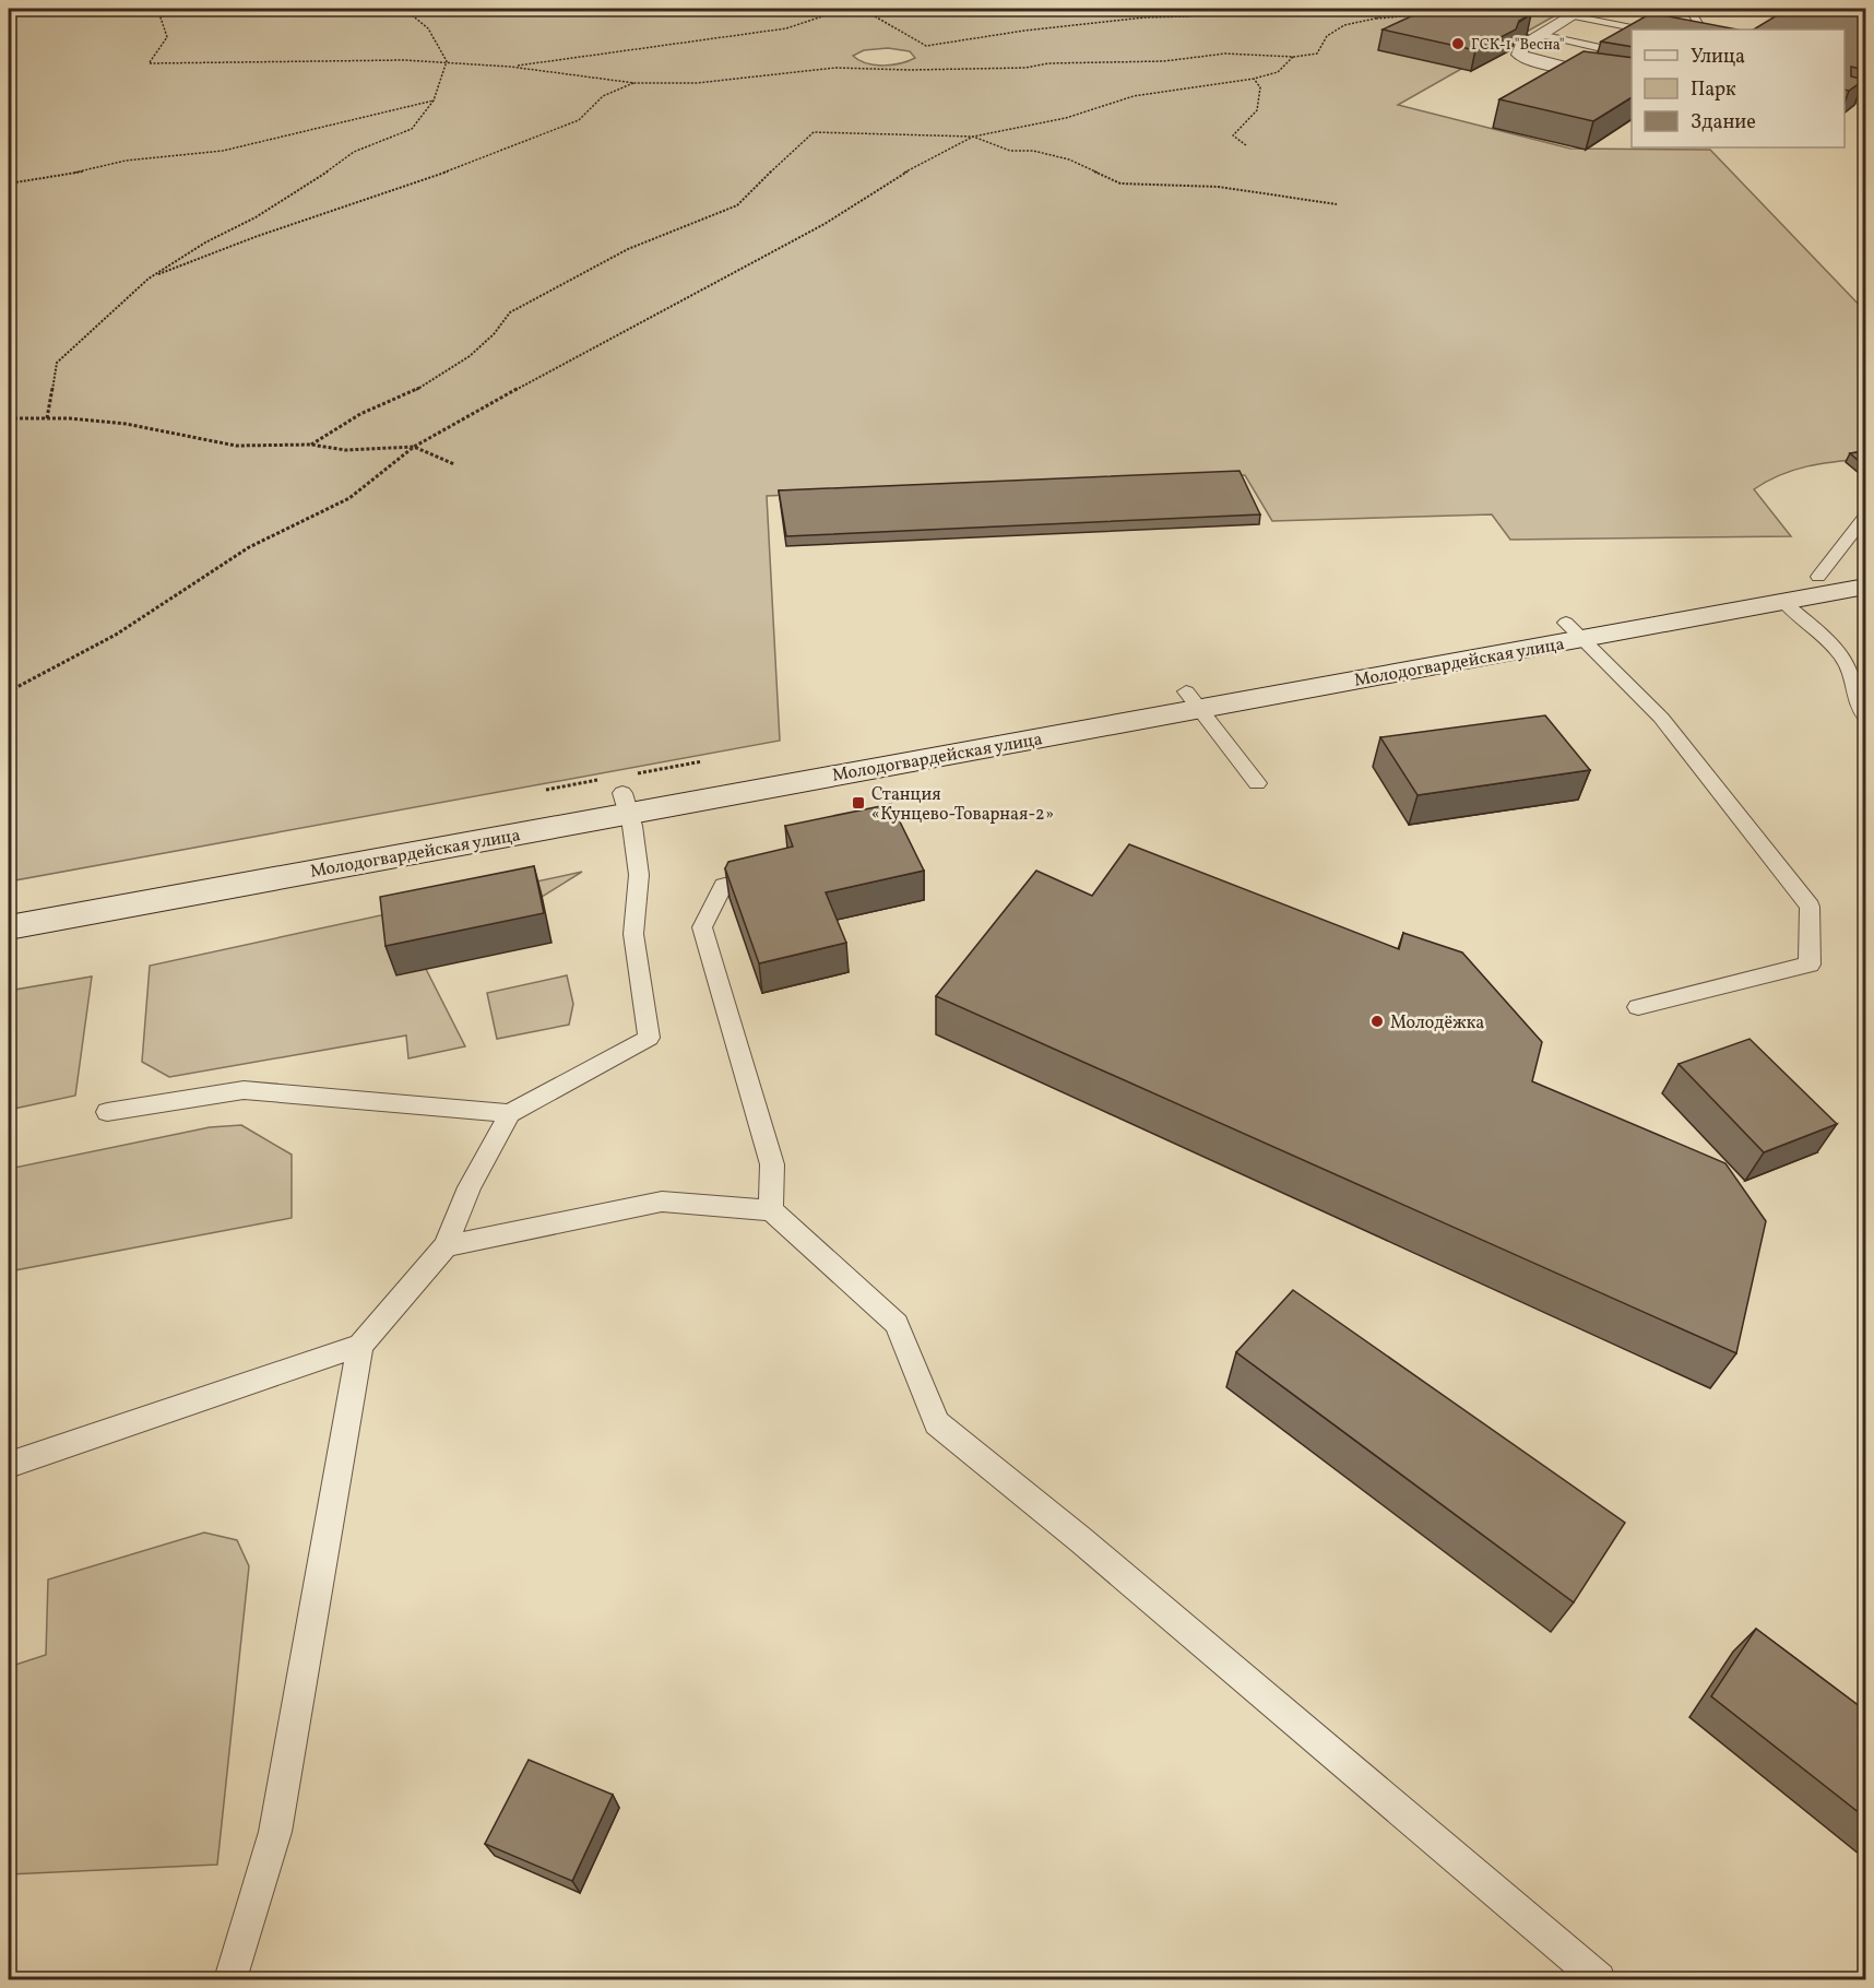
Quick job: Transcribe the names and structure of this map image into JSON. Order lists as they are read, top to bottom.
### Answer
{
  "streets": {
    "main road": ["Молодогвардейская улица"]
  },
  "places": {
    "other": ["ГСК-1 \"Весна\"", "Молодёжка"],
    "transit": ["Станция «Кунцево-Товарная-2»"]
  },
  "legend": ["Улица", "Парк", "Здание"]
}
